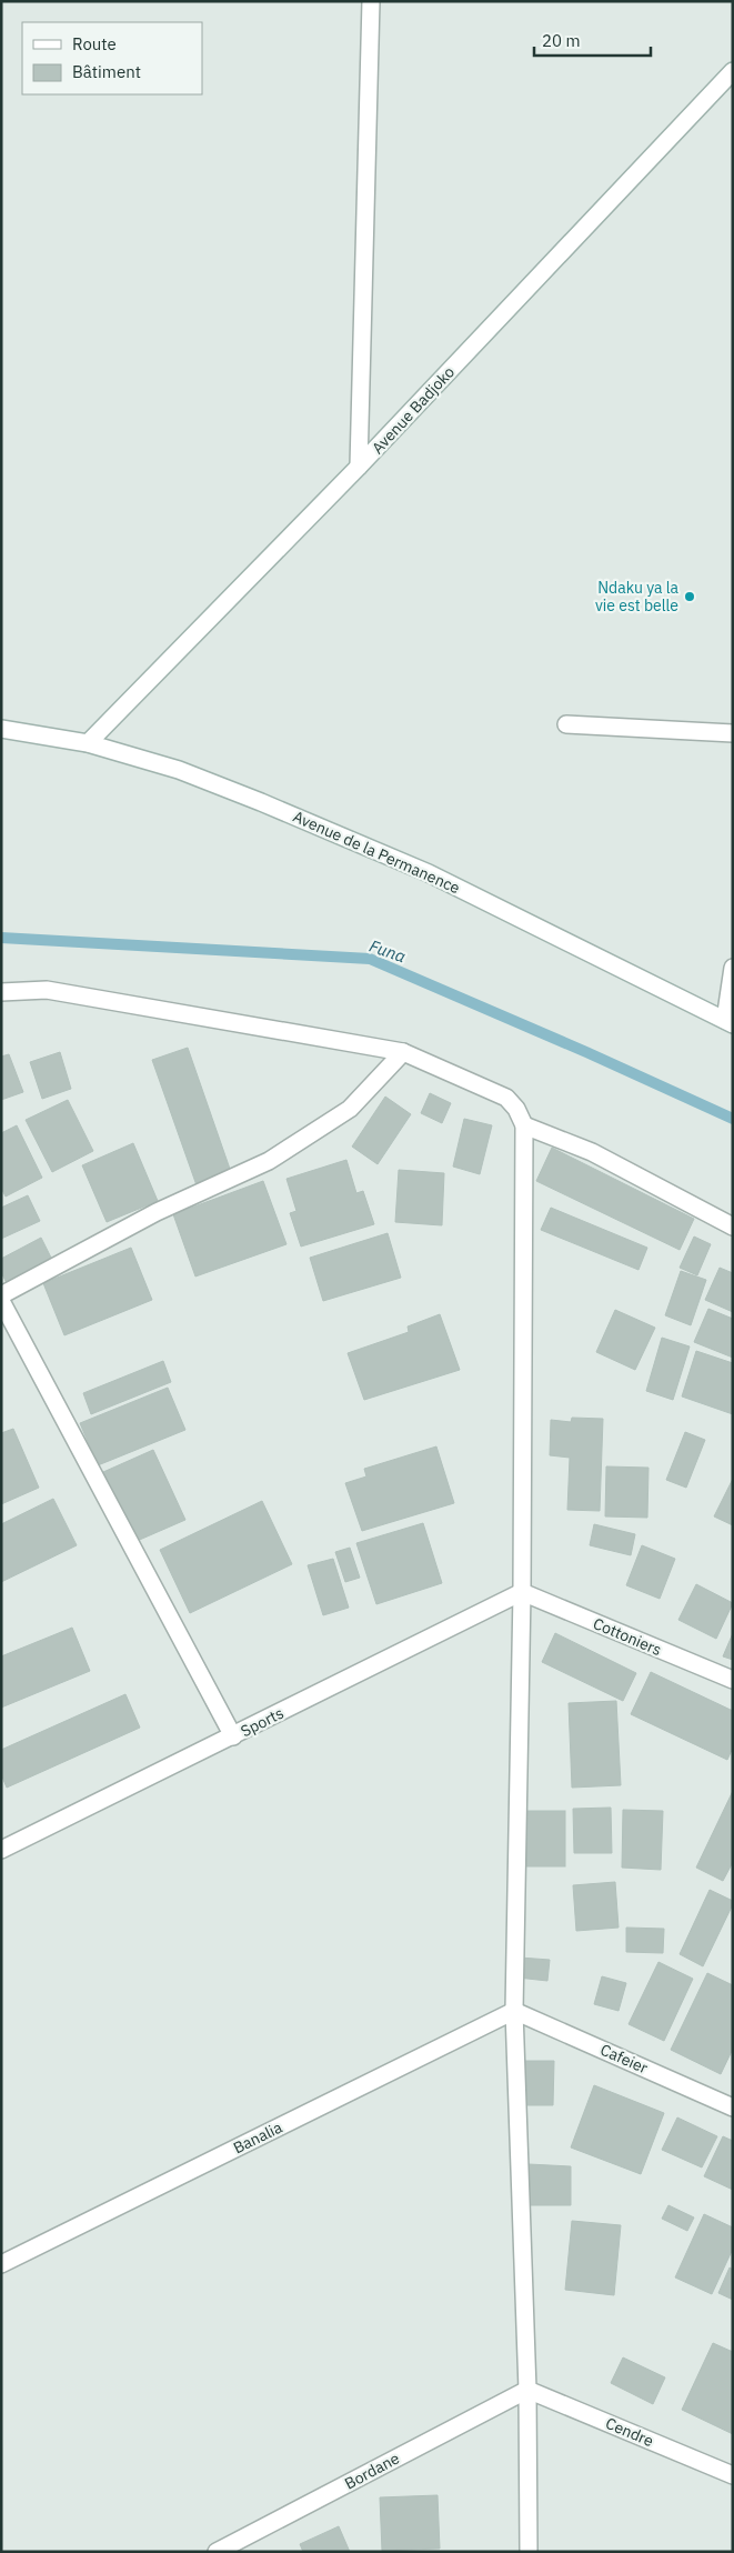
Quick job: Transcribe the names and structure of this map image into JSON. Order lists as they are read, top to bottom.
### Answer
{
  "streets": {
    "street": [
      "Avenue Badjoko",
      "Avenue de la Permanence",
      "Cottoniers",
      "Sports",
      "Cafeier",
      "Banalia",
      "Cendre",
      "Bordane"
    ]
  },
  "crossings": [
    ["Avenue Badjoko", "Avenue de la Permanence"],
    ["Cottoniers", "Sports"],
    ["Cafeier", "Banalia"],
    ["Cendre", "Bordane"]
  ],
  "water": ["Funa"],
  "places": ["Ndaku ya la vie est belle"],
  "legend": ["Route", "Bâtiment"],
  "scale_bar": "20 m"
}
